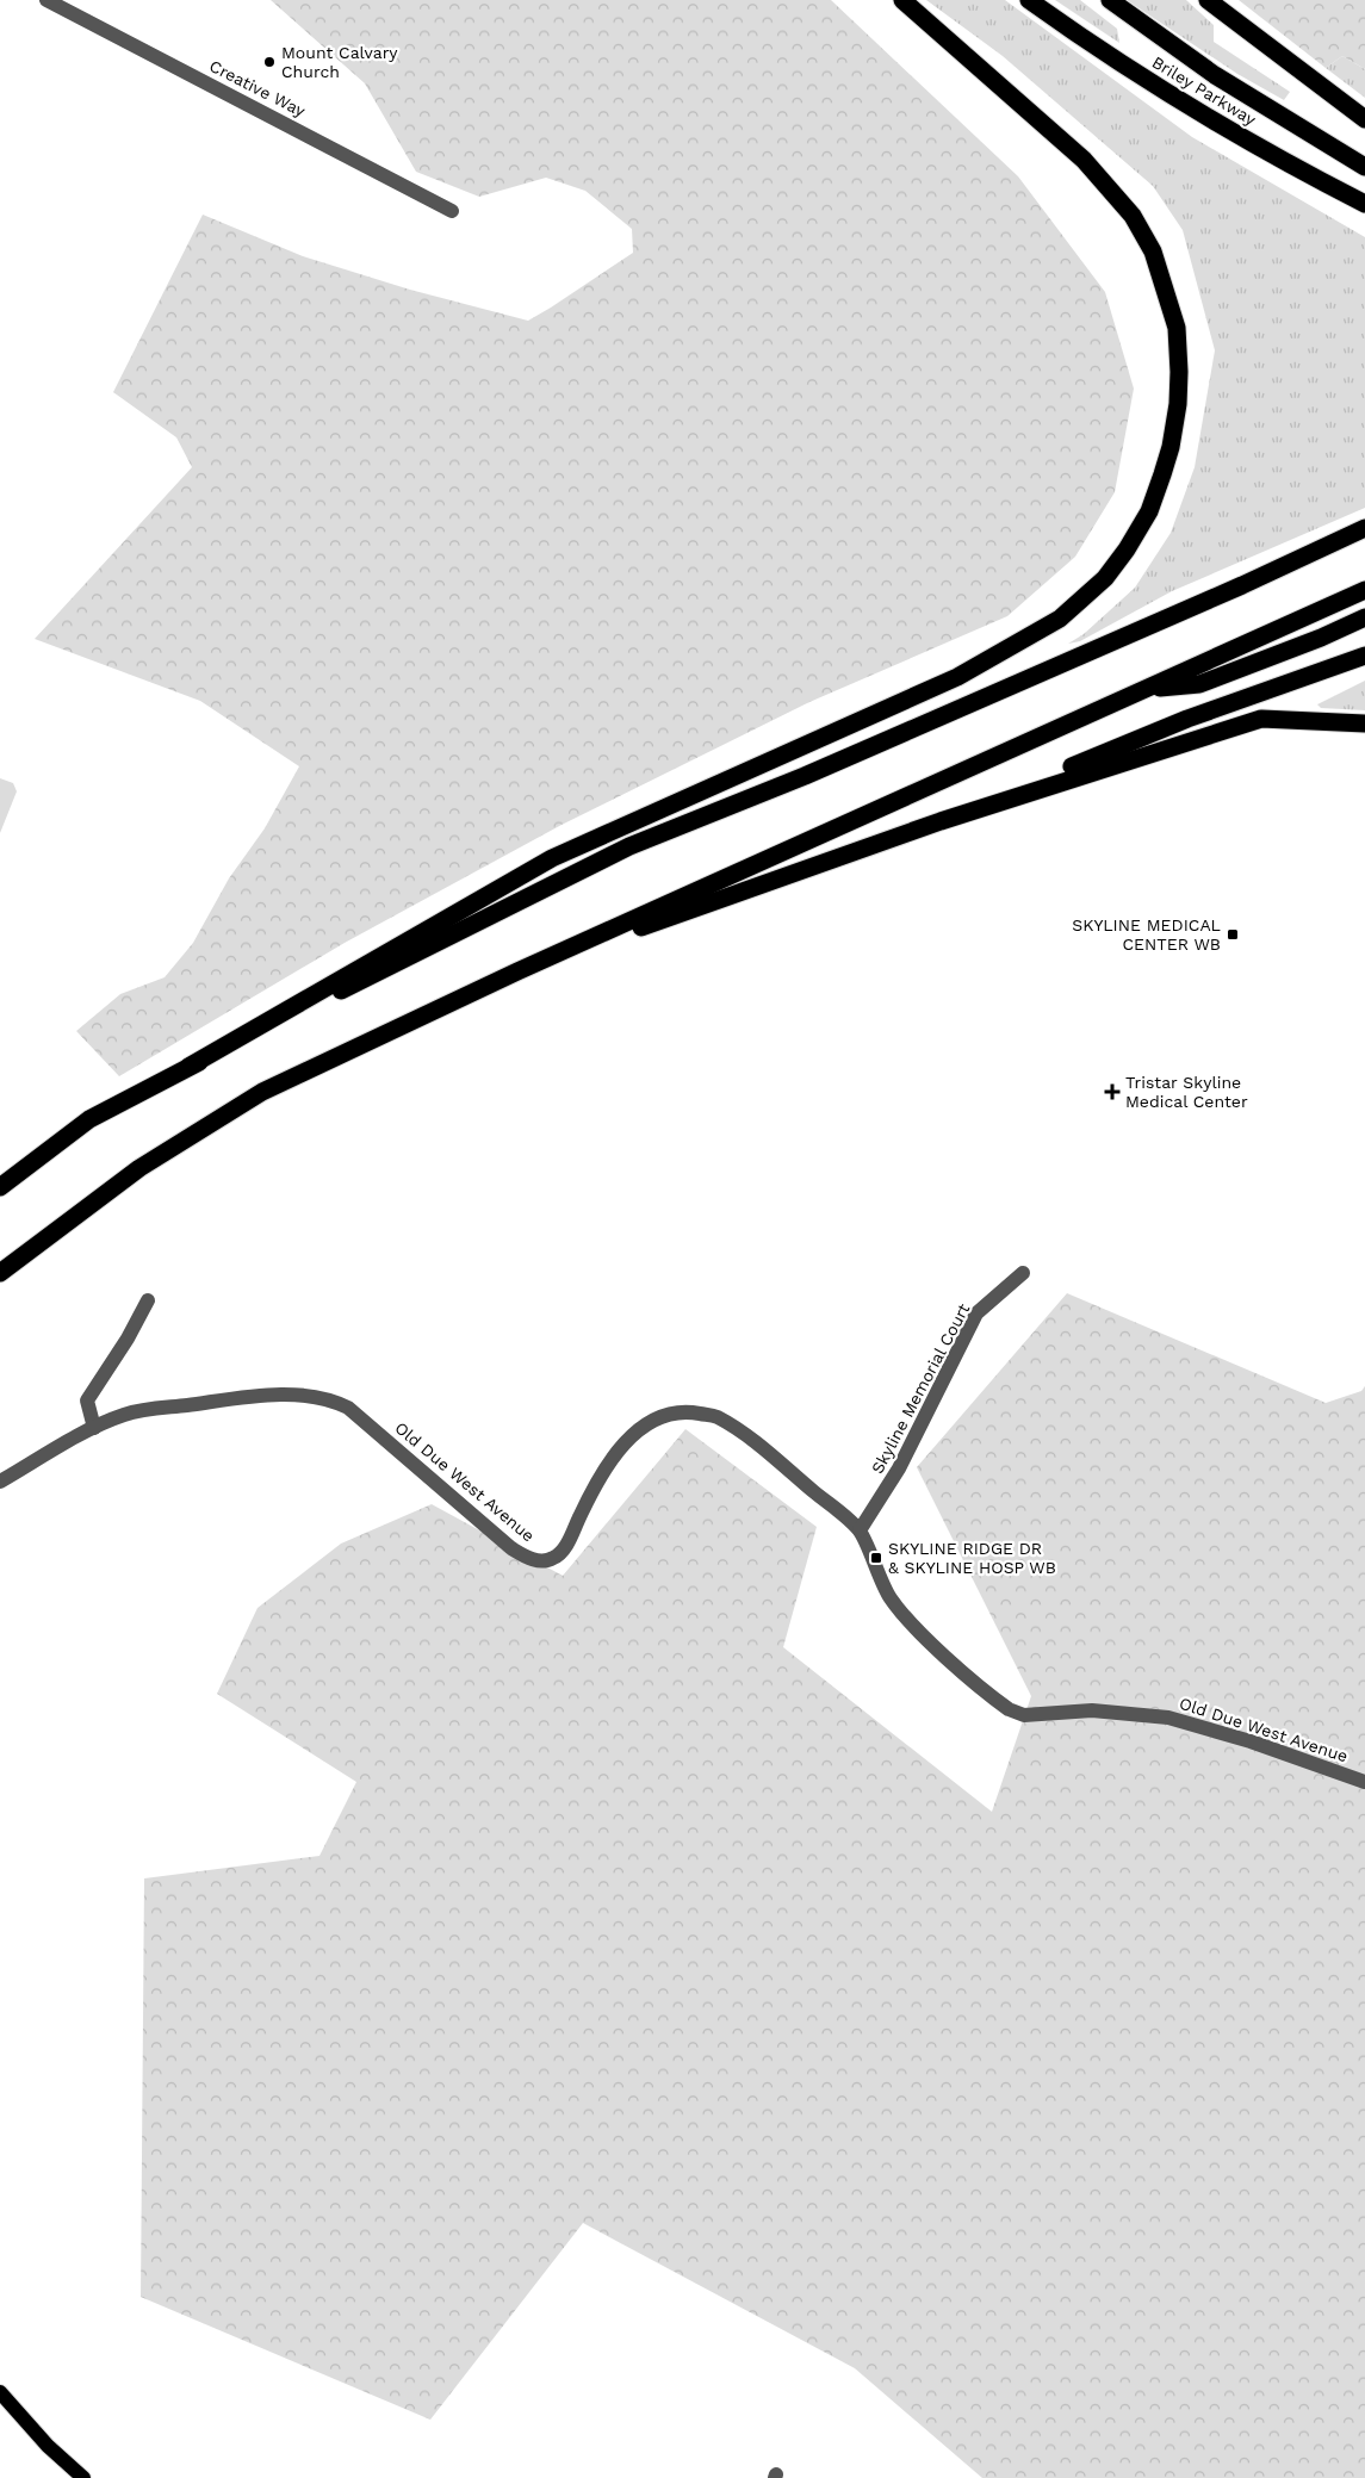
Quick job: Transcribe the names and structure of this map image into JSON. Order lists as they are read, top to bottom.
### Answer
{
  "streets": {
    "highway": ["Briley Parkway"],
    "street": ["Creative Way", "Skyline Memorial Court", "Old Due West Avenue"]
  },
  "crossings": [
    ["Skyline Memorial Court", "Old Due West Avenue"]
  ],
  "places": {
    "other": ["Mount Calvary Church"],
    "transit": ["SKYLINE MEDICAL CENTER WB", "SKYLINE RIDGE DR & SKYLINE HOSP WB"],
    "health": ["Tristar Skyline Medical Center"]
  }
}
